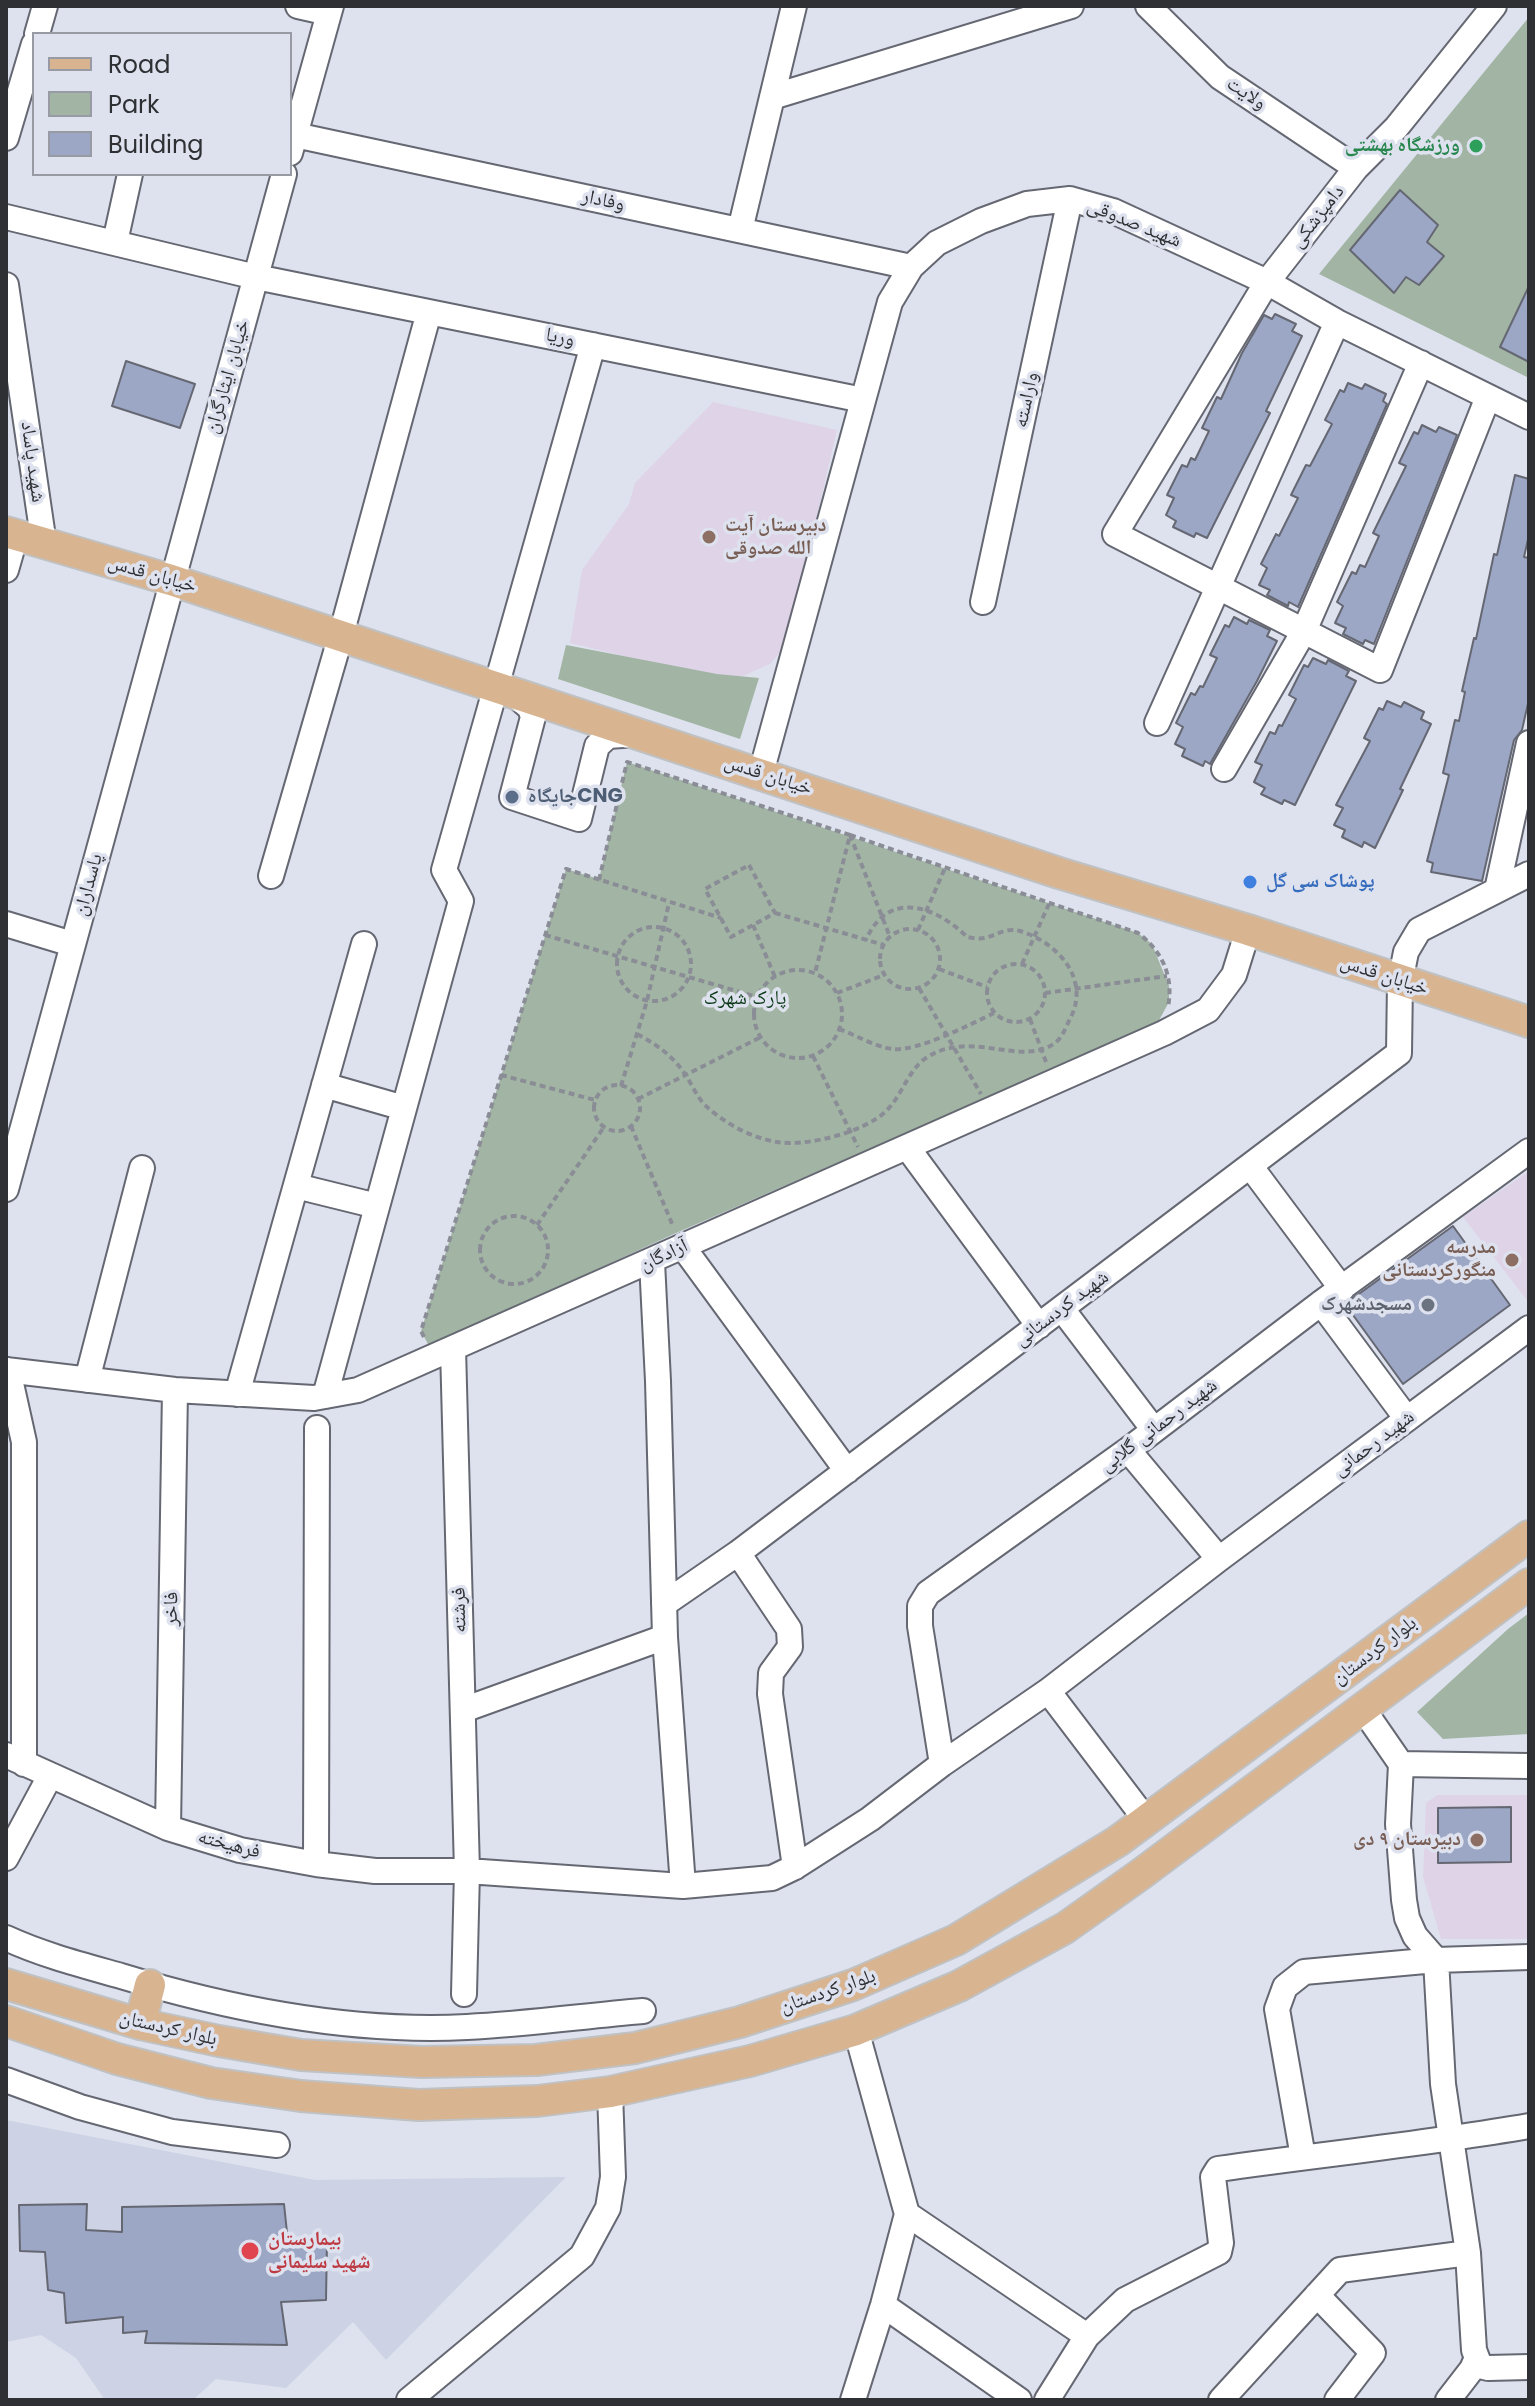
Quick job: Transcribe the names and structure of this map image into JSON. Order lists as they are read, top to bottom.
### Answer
{
  "streets": {
    "main road": ["خیابان قدس", "بلوار کردستان"],
    "street": [
      "ولایت",
      "وفادار",
      "دامپزشکی",
      "شهید صدوقی",
      "وریا",
      "خیابان ایثارگران",
      "واراسته",
      "شهید پاساد",
      "پاسداران",
      "آزادگان",
      "شهید کردستانی",
      "شهید رحمانی گلابی",
      "شهید رحمانی",
      "فاخر",
      "فرشته",
      "فرهیخته"
    ]
  },
  "crossings": [
    ["ولایت", "دامپزشکی"],
    ["وفادار", "شهید صدوقی"],
    ["دامپزشکی", "شهید صدوقی"],
    ["شهید صدوقی", "وریا"],
    ["شهید صدوقی", "واراسته"],
    ["شهید صدوقی", "خیابان قدس"],
    ["وریا", "خیابان ایثارگران"],
    ["خیابان ایثارگران", "خیابان قدس"],
    ["خیابان ایثارگران", "پاسداران"],
    ["شهید پاساد", "خیابان قدس"],
    ["خیابان قدس", "پاسداران"],
    ["خیابان قدس", "آزادگان"],
    ["خیابان قدس", "شهید کردستانی"],
    ["آزادگان", "فاخر"],
    ["آزادگان", "فرشته"],
    ["شهید رحمانی گلابی", "شهید رحمانی"],
    ["شهید رحمانی گلابی", "فرهیخته"],
    ["شهید رحمانی", "فرهیخته"],
    ["فاخر", "فرهیخته"],
    ["فرشته", "فرهیخته"]
  ],
  "parks": ["پارک شهرک"],
  "places": [
    "ورزشگاه بهشتی",
    "دبیرستان آیت الله صدوقی",
    "جایگاهCNG",
    "پوشاک سی گل",
    "مدرسه منگورکردستانی",
    "مسجدشهرک",
    "دبیرستان ۹ دی",
    "بیمارستان شهید سلیمانی"
  ],
  "legend": ["Road", "Park", "Building"]
}
